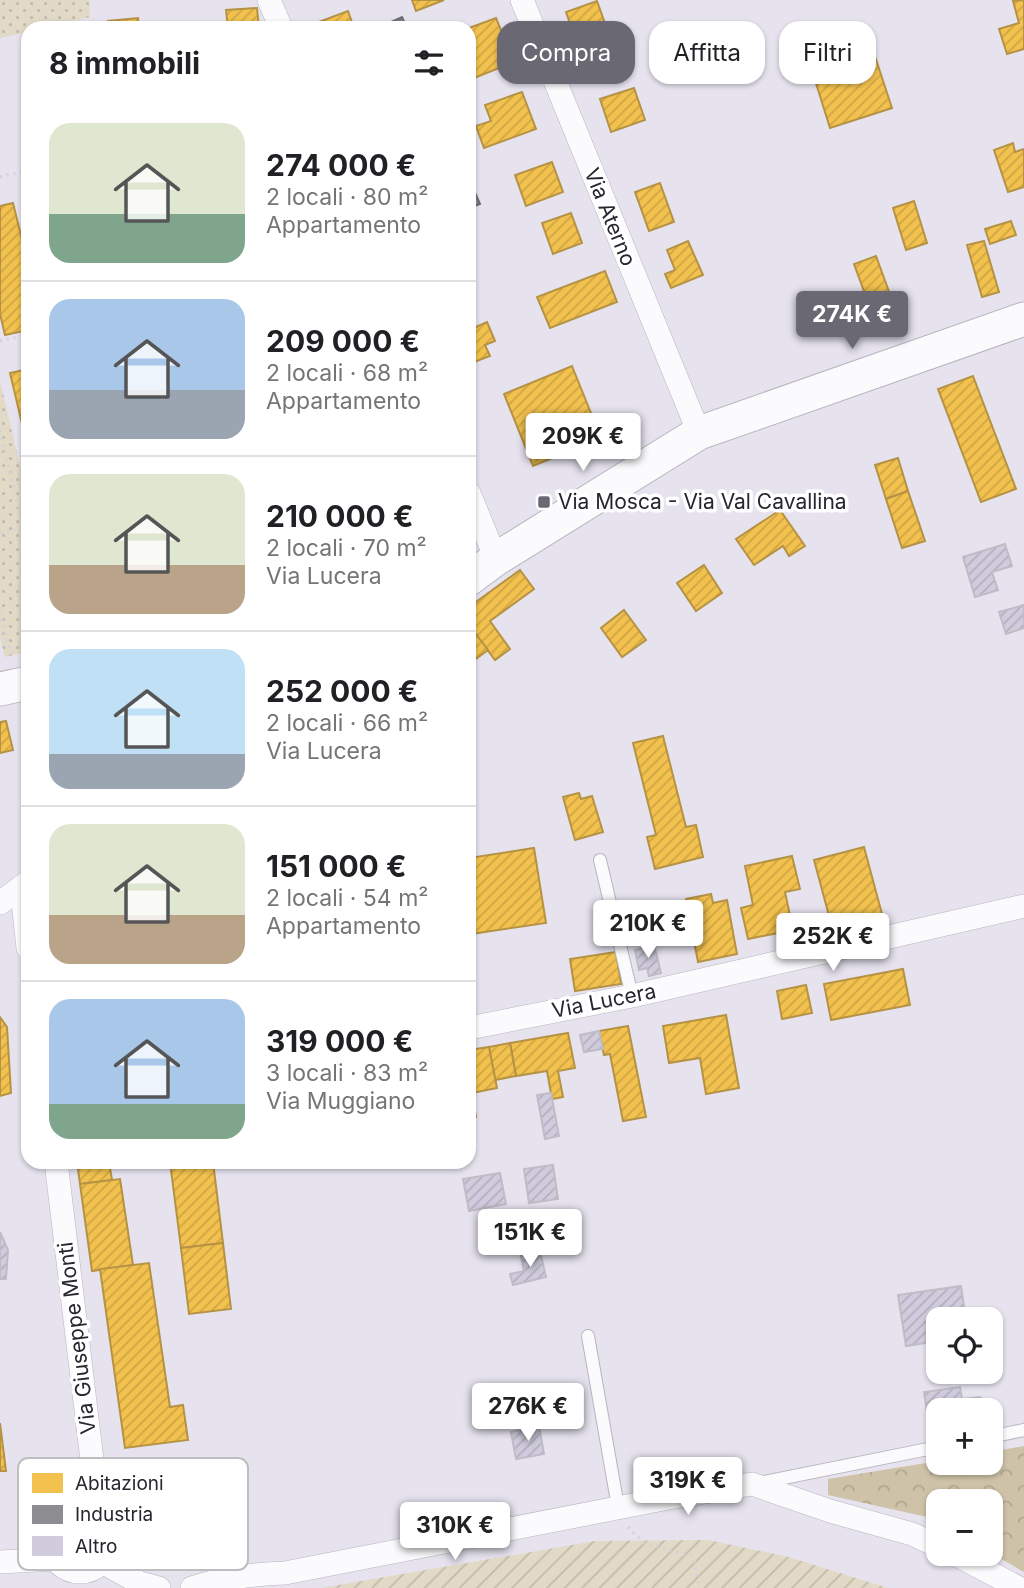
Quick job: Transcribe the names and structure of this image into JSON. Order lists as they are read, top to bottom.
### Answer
{
  "streets": {
    "street": ["Via Aterno", "Via Lucera", "Via Giuseppe Monti"]
  },
  "places": {
    "transit": ["Via Mosca - Via Val Cavallina"]
  },
  "legend": ["Abitazioni", "Industria", "Altro"],
  "page": {
    "chip": ["Compra", "Affitta", "Filtri"],
    "heading": "8 immobili",
    "list": [
      {
        "name": "274 000 €",
        "note": "2 locali · 80 m² · Appartamento"
      },
      {
        "name": "209 000 €",
        "note": "2 locali · 68 m² · Appartamento"
      },
      {
        "name": "210 000 €",
        "note": "2 locali · 70 m² · Via Lucera"
      },
      {
        "name": "252 000 €",
        "note": "2 locali · 66 m² · Via Lucera"
      },
      {
        "name": "151 000 €",
        "note": "2 locali · 54 m² · Appartamento"
      },
      {
        "name": "319 000 €",
        "note": "3 locali · 83 m² · Via Muggiano"
      }
    ],
    "price": [
      "274K €",
      "209K €",
      "210K €",
      "252K €",
      "151K €",
      "276K €",
      "319K €",
      "310K €"
    ],
    "map_buttons": ["+", "−"]
  }
}
